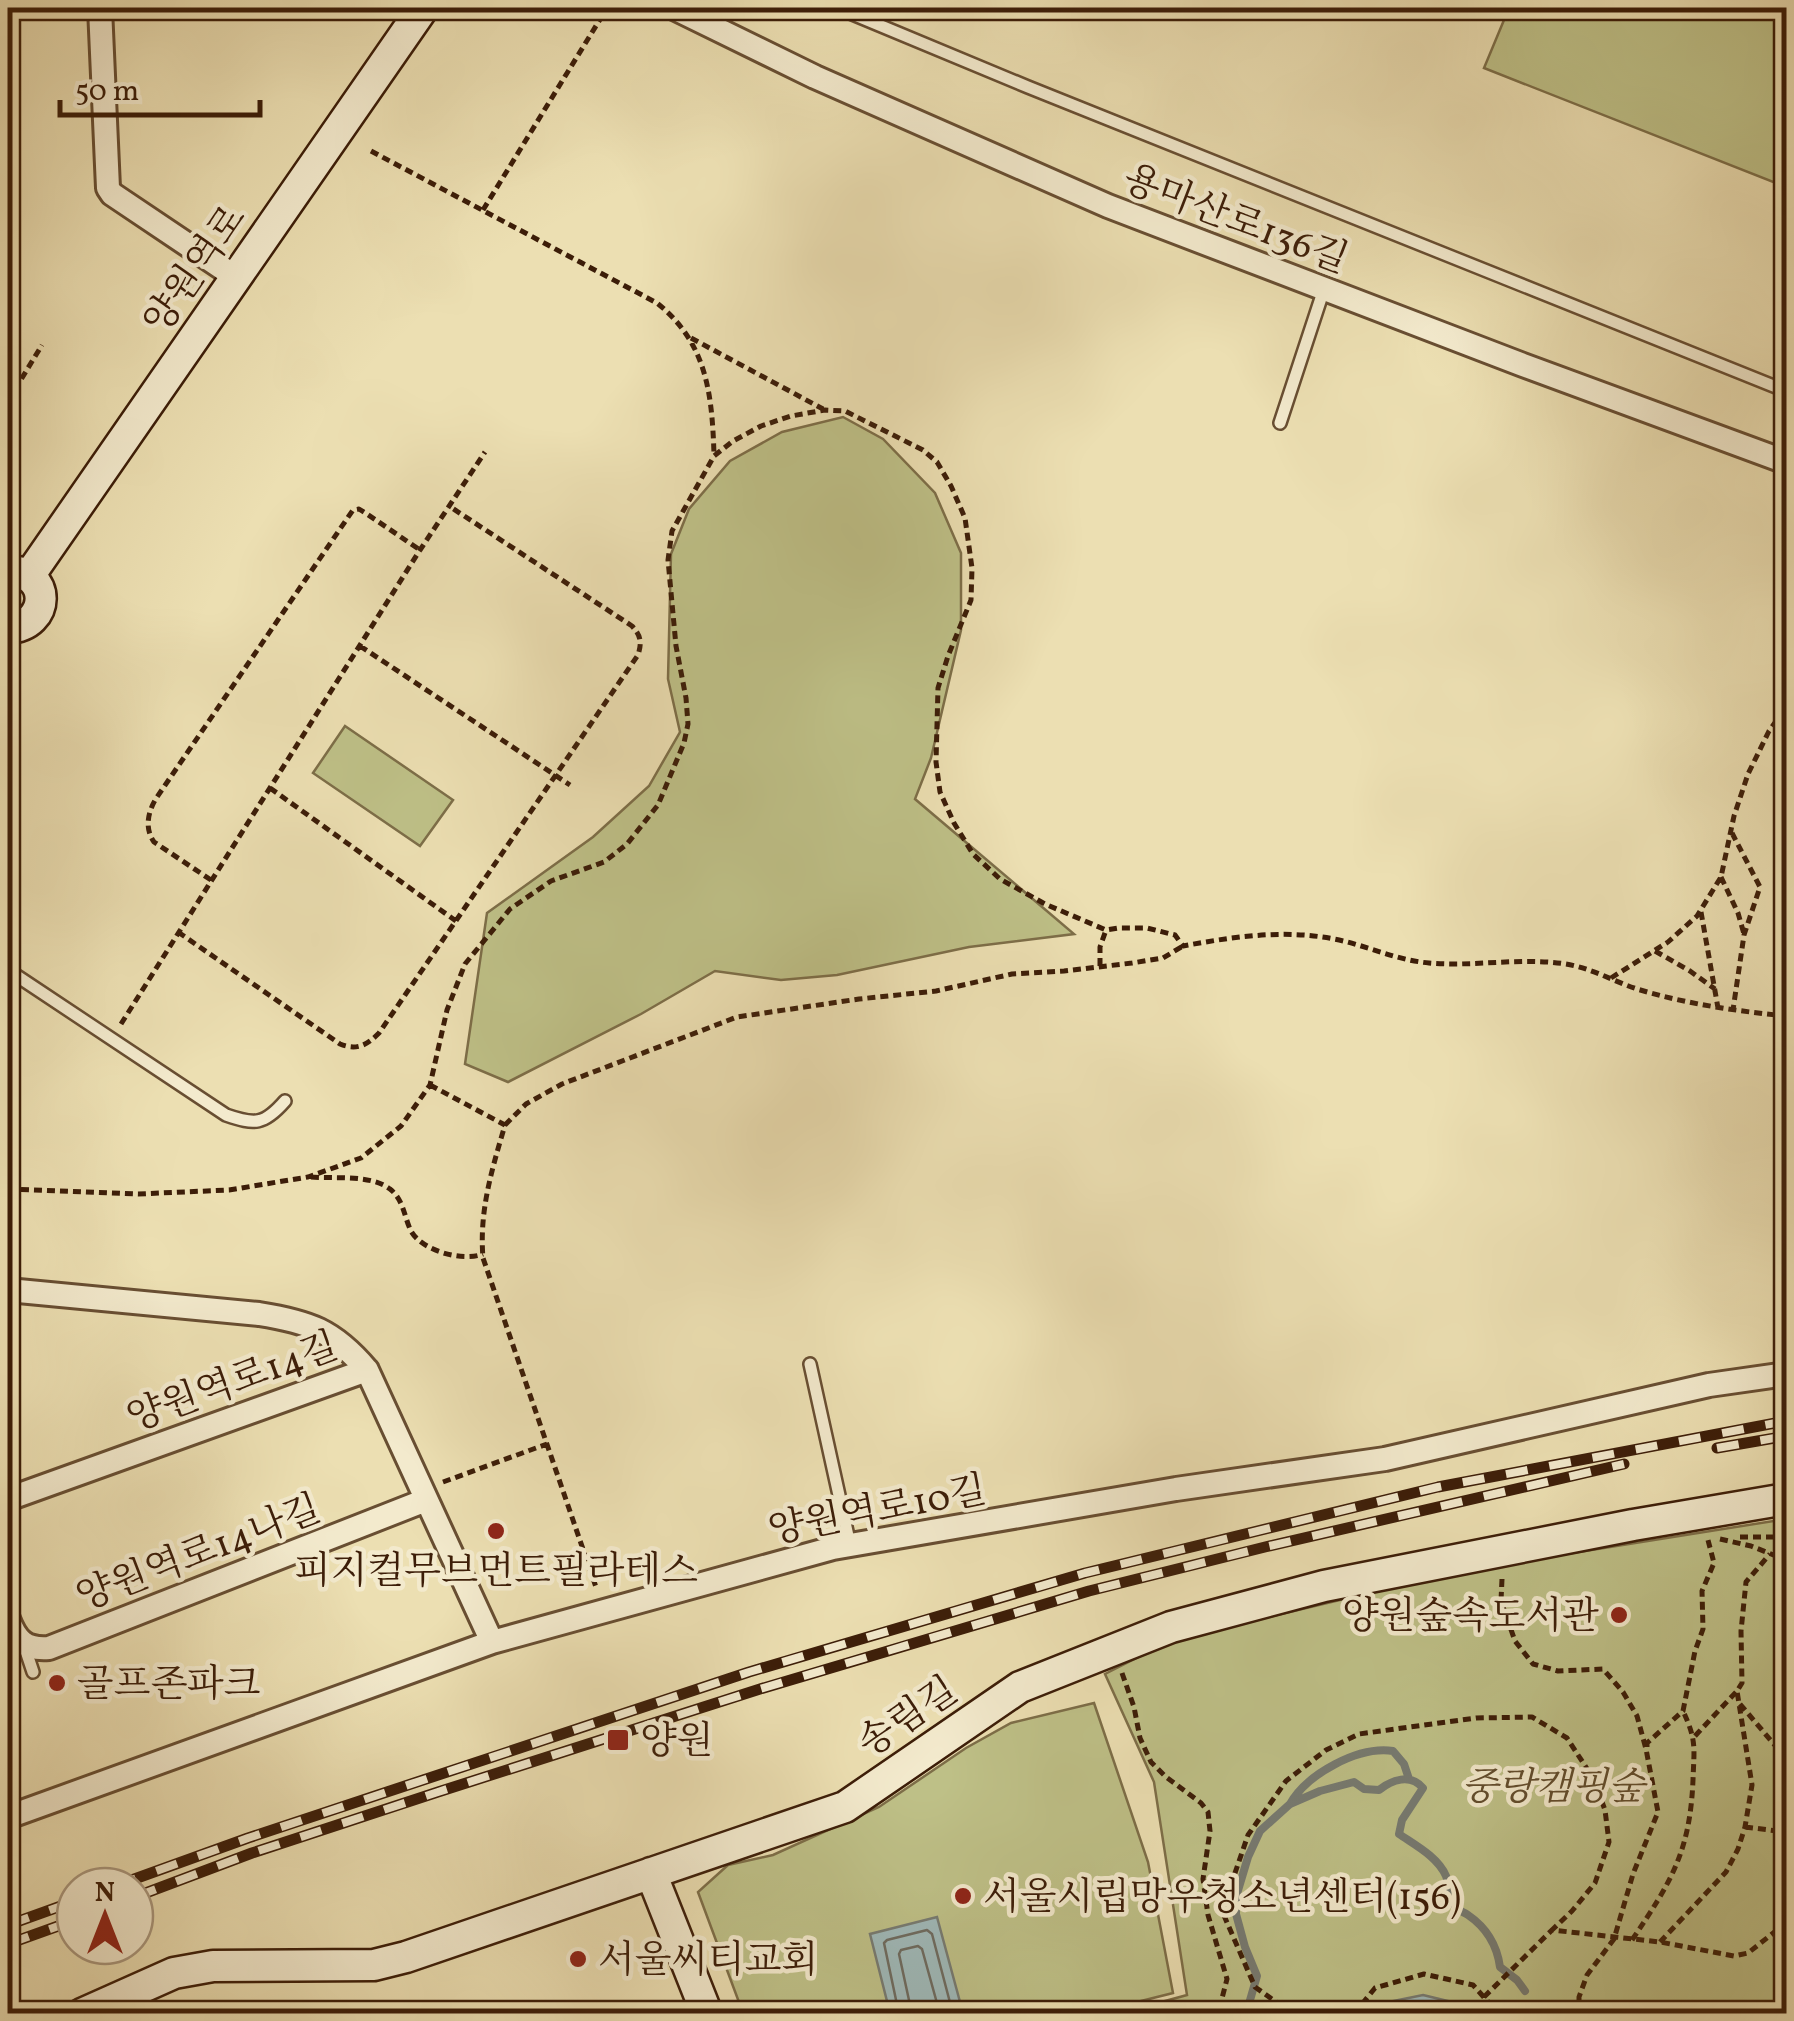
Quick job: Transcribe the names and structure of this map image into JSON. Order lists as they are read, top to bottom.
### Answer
{
  "streets": {
    "street": [
      "용마산로136길",
      "양원역로",
      "양원역로14길",
      "양원역로10길",
      "양원역로14나길",
      "송림길"
    ]
  },
  "crossings": [
    ["양원역로14길", "양원역로10길"],
    ["양원역로14길", "양원역로14나길"]
  ],
  "parks": ["중랑캠핑숲"],
  "places": {
    "other": [
      "피지컬무브먼트필라테스",
      "양원숲속도서관",
      "골프존파크",
      "서울시립망우청소년센터(156)",
      "서울씨티교회"
    ],
    "transit": ["양원"]
  },
  "scale_bar": "50 m",
  "north": "top"
}
